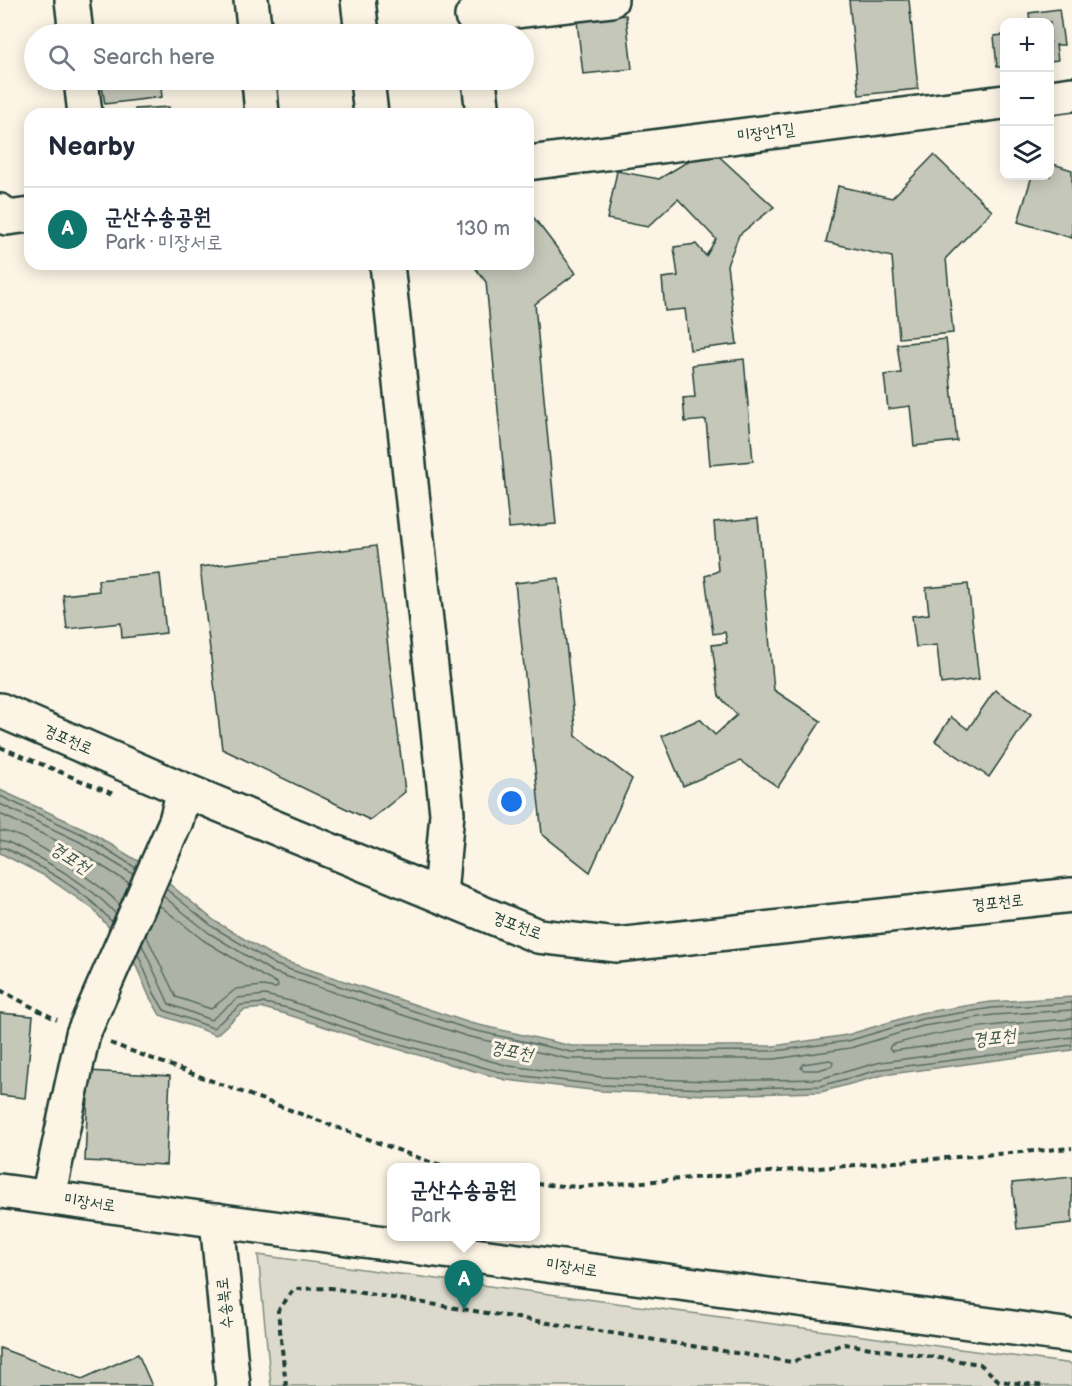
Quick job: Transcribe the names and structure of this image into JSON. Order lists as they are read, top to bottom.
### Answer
{
  "streets": {
    "street": [
      "미장안1길",
      "경포천로",
      "미장서로",
      "수송북로"
    ]
  },
  "crossings": [
    ["미장서로", "수송북로"]
  ],
  "water": ["경포천"],
  "page": {
    "map_buttons": ["+", "−"],
    "search": "Search here",
    "heading": "Nearby",
    "list": [
      {
        "mark": "A",
        "name": "군산수송공원",
        "note": "Park · 미장서로",
        "value": "130 m"
      }
    ],
    "popup": ["군산수송공원", "Park"],
    "pins": "A"
  }
}
